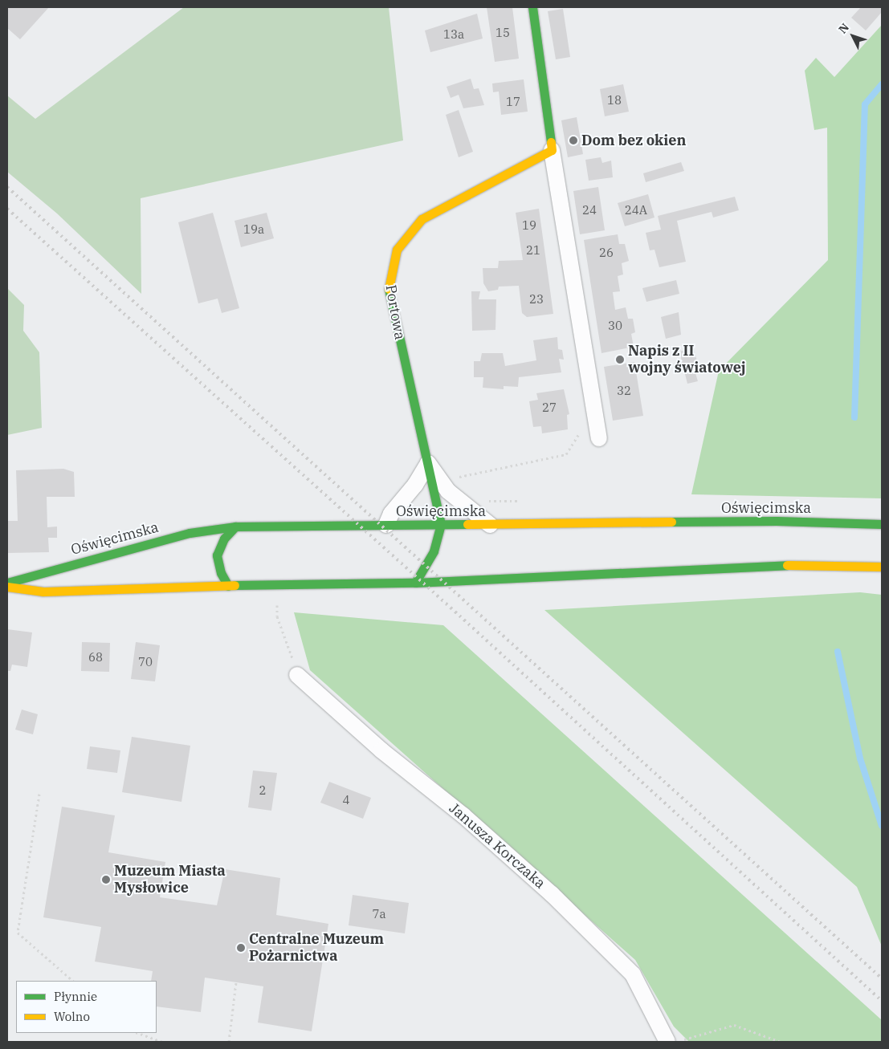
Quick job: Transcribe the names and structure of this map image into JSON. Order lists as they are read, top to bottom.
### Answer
{
  "streets": {
    "main road": ["Portowa", "Oświęcimska"],
    "street": ["Janusza Korczaka"]
  },
  "crossings": [
    ["Portowa", "Oświęcimska"]
  ],
  "places": [
    "Dom bez okien",
    "Napis z II wojny światowej",
    "Muzeum Miasta Mysłowice",
    "Centralne Muzeum Pożarnictwa"
  ],
  "house_numbers": [
    "15",
    "13a",
    "18",
    "17",
    "24",
    "24A",
    "19",
    "19a",
    "21",
    "26",
    "23",
    "30",
    "32",
    "27",
    "68",
    "70",
    "2",
    "4",
    "7a"
  ],
  "legend": ["Płynnie", "Wolno"],
  "north": "top left"
}
